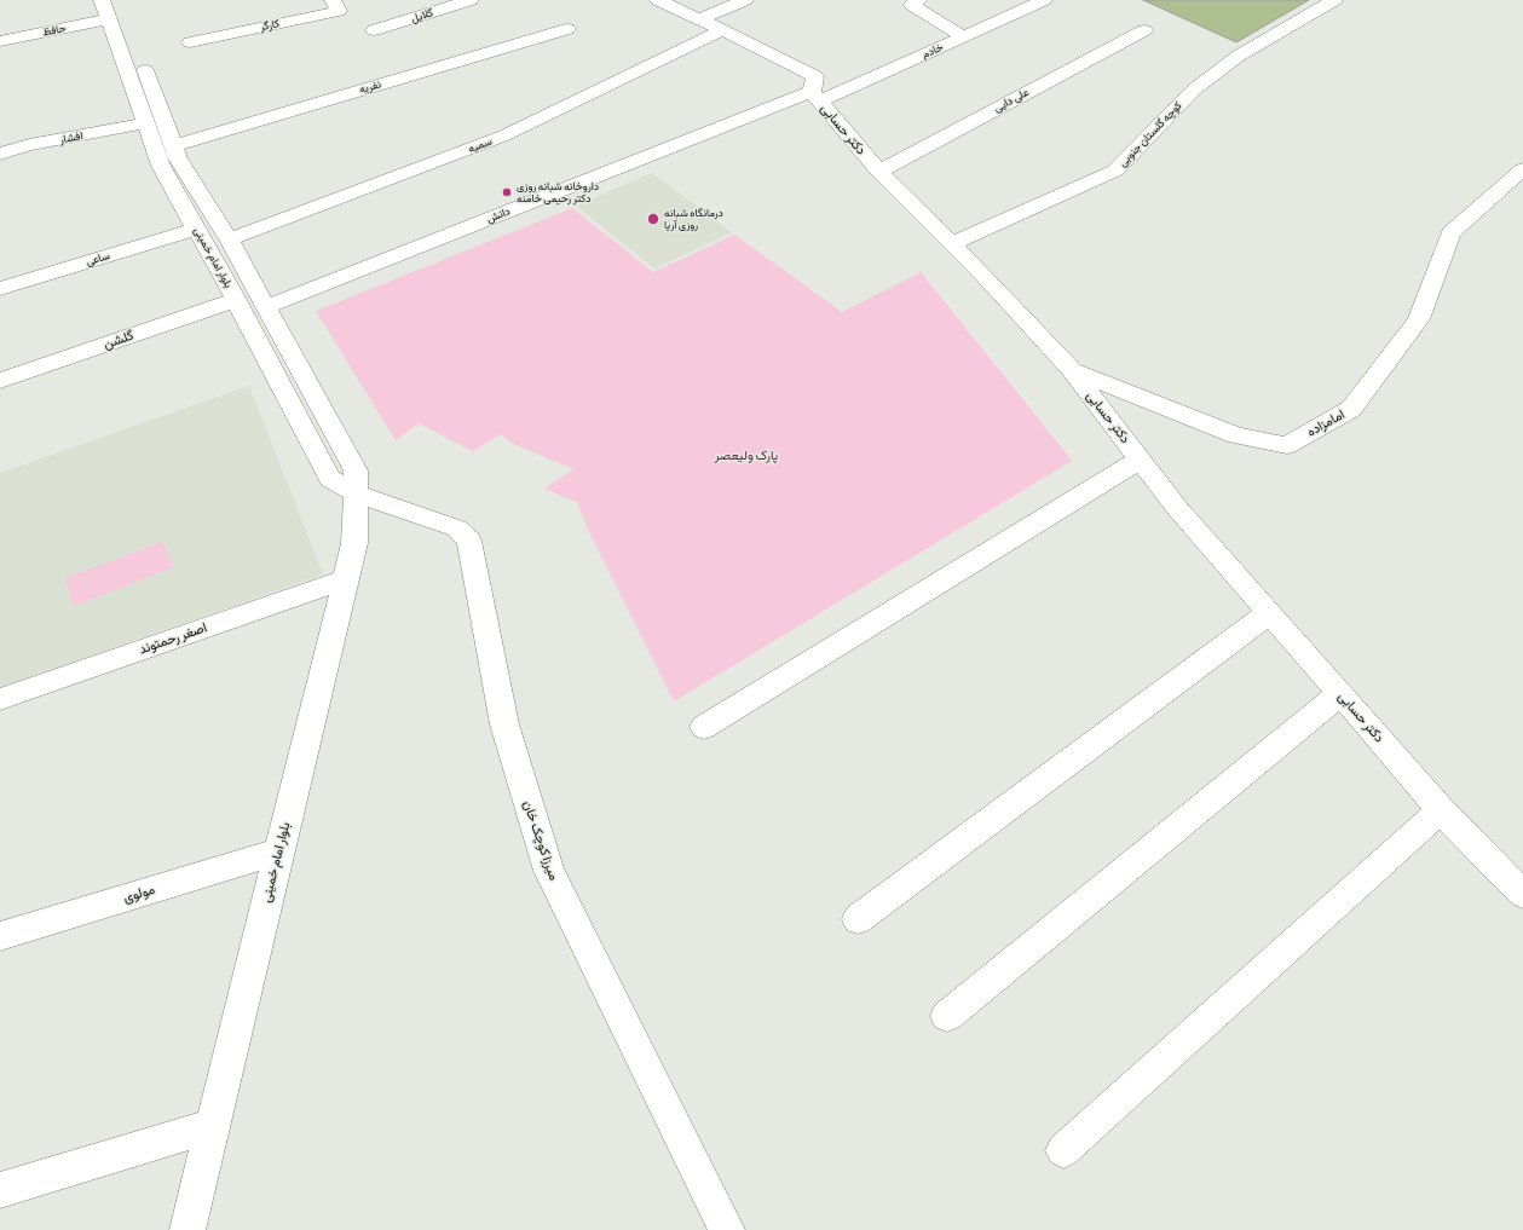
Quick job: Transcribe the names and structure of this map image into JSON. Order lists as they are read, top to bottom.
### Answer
{
  "streets": {
    "street": [
      "گلایل",
      "کارگر",
      "حافظ",
      "خادم",
      "نفریه",
      "علی دایی",
      "دکتر حسابی",
      "کوچه گلستان جنوبی",
      "افشار",
      "سمیه",
      "دانش",
      "بلوار امام خمینی",
      "ساعی",
      "گلشن",
      "امامزاده",
      "اصغر رحمتوند",
      "میرزا کوچک خان",
      "مولوی"
    ]
  },
  "crossings": [
    ["حافظ", "بلوار امام خمینی"],
    ["خادم", "دکتر حسابی"],
    ["خادم", "دانش"],
    ["نفریه", "بلوار امام خمینی"],
    ["علی دایی", "دکتر حسابی"],
    ["دکتر حسابی", "کوچه گلستان جنوبی"],
    ["دکتر حسابی", "سمیه"],
    ["دکتر حسابی", "دانش"],
    ["دکتر حسابی", "امامزاده"],
    ["افشار", "بلوار امام خمینی"],
    ["سمیه", "بلوار امام خمینی"],
    ["دانش", "بلوار امام خمینی"],
    ["بلوار امام خمینی", "ساعی"],
    ["بلوار امام خمینی", "گلشن"],
    ["بلوار امام خمینی", "اصغر رحمتوند"],
    ["بلوار امام خمینی", "میرزا کوچک خان"],
    ["بلوار امام خمینی", "مولوی"]
  ],
  "parks": ["پارک ولیعصر"],
  "places": ["داروخانه شبانه روزی دکتر رحیمی خامنه", "درمانگاه شبانه روزی آریا"]
}
